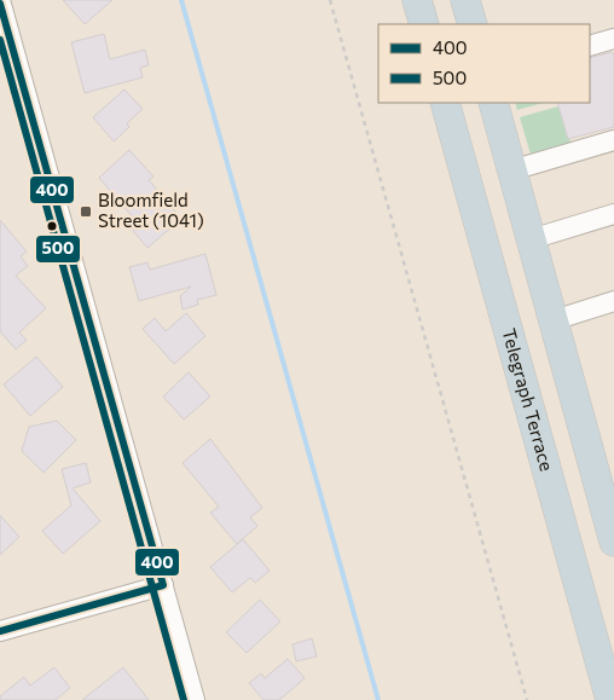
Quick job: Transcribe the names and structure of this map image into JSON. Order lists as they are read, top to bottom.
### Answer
{
  "streets": {
    "highway": ["Telegraph Terrace"]
  },
  "places": {
    "transit": ["Bloomfield Street (1041)"]
  },
  "lines": ["transit line 400", "transit line 500"],
  "legend": ["400", "500"]
}
